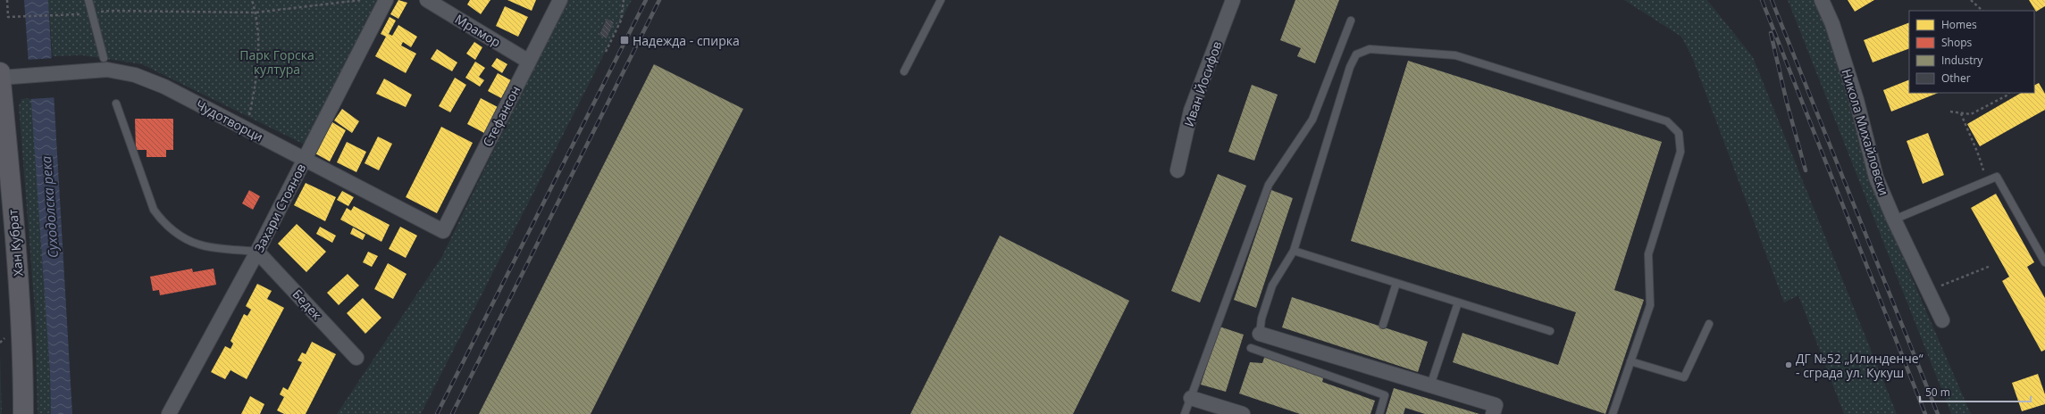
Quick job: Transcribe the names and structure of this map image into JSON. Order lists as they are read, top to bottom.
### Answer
{
  "streets": {
    "street": [
      "Мрамор",
      "Иван Йосифов",
      "Стефансон",
      "Чудотворци",
      "Никола Михайловски",
      "Захари Стоянов",
      "Хан Кубрат",
      "Бедек"
    ]
  },
  "crossings": [
    ["Мрамор", "Стефансон"],
    ["Стефансон", "Чудотворци"],
    ["Чудотворци", "Захари Стоянов"],
    ["Чудотворци", "Хан Кубрат"],
    ["Захари Стоянов", "Бедек"]
  ],
  "water": ["Суходолска река"],
  "parks": ["Парк Горска култура"],
  "places": {
    "transit": ["Надежда - спирка"],
    "other": ["ДГ №52 „Илинденче“ - сграда ул. Кукуш"]
  },
  "legend": [
    "Homes",
    "Shops",
    "Industry",
    "Other"
  ],
  "scale_bar": "50 m"
}
